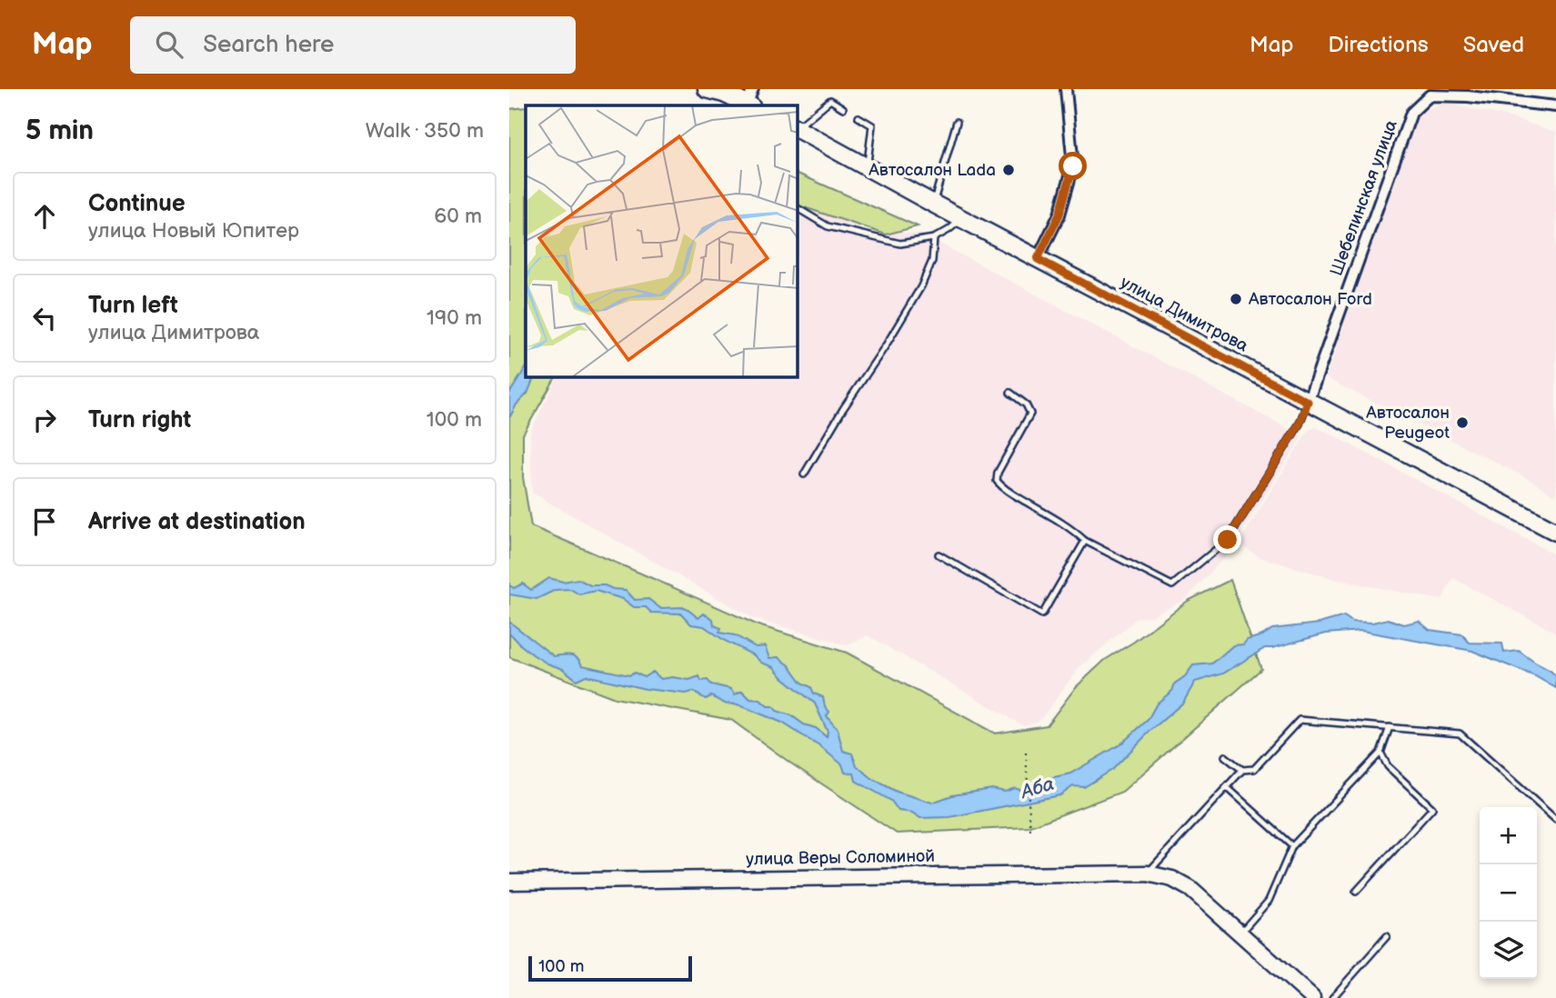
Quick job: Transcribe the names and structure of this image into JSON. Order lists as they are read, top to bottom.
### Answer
{
  "streets": {
    "main road": ["улица Димитрова"],
    "street": ["Шебелинская улица", "улица Веры Соломиной"]
  },
  "crossings": [
    ["Шебелинская улица", "улица Димитрова"]
  ],
  "water": ["Аба"],
  "places": ["Автосалон Lada", "Автосалон Ford", "Автосалон Peugeot"],
  "scale_bar": "100 m",
  "page": {
    "header": "Map",
    "search": "Search here",
    "nav": ["Map", "Directions", "Saved"],
    "heading": ["5 min", "Walk · 350 m"],
    "list": [
      ["Continue", "улица Новый Юпитер", "60 m"],
      ["Turn left", "улица Димитрова", "190 m"],
      ["Turn right", "100 m"],
      "Arrive at destination"
    ],
    "map_buttons": ["+", "−"],
    "scale": "100 m"
  }
}
